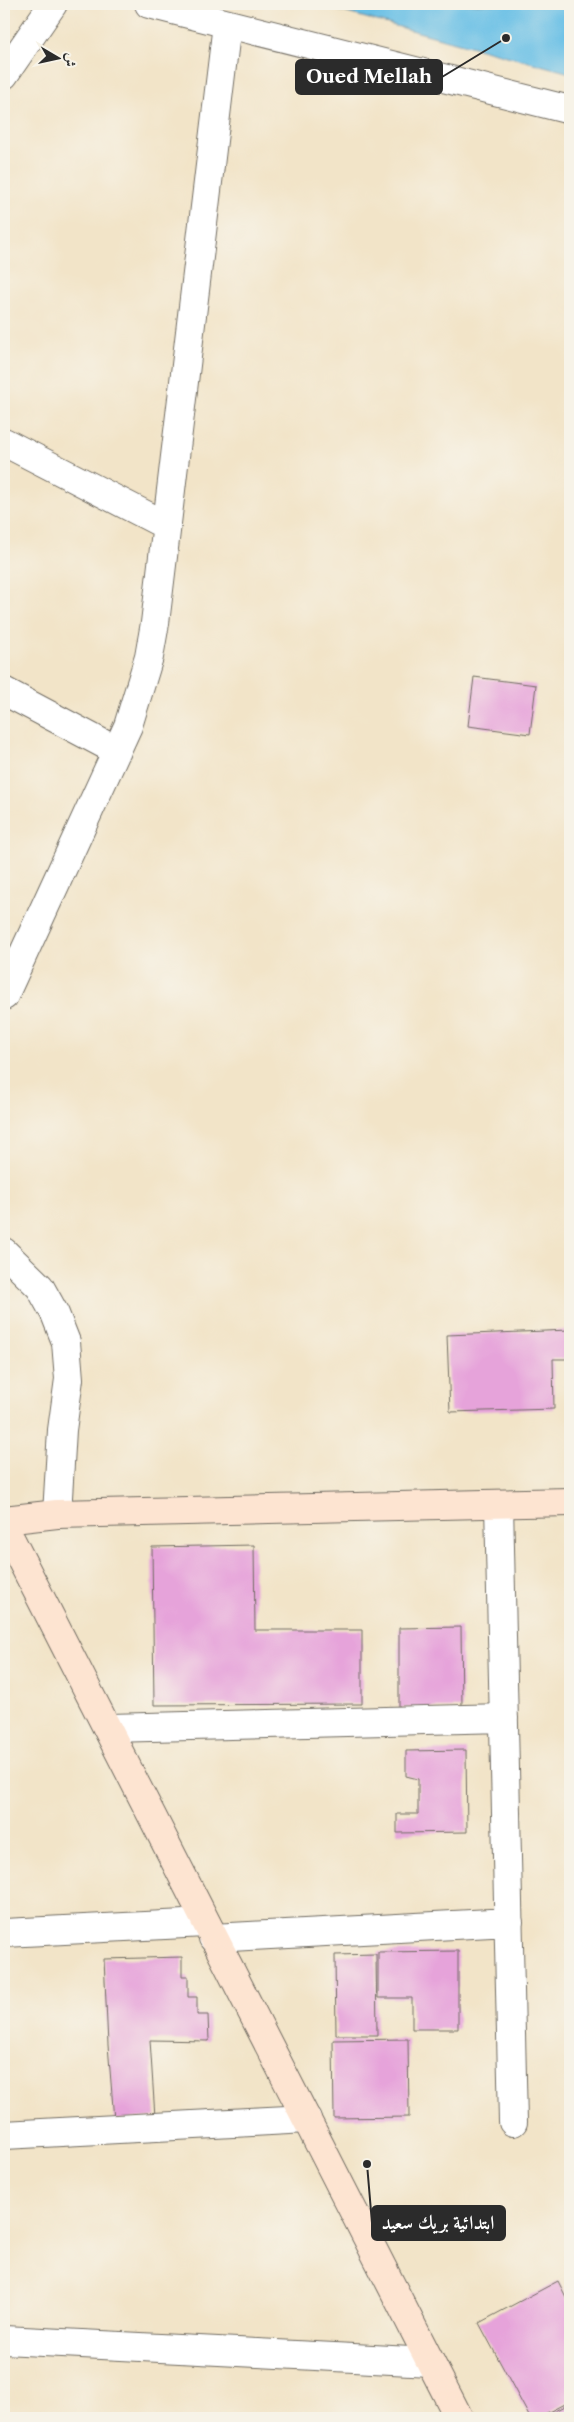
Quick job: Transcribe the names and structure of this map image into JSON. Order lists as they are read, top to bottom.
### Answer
{
  "places": ["Oued Mellah", "ابتدائية بريك سعيد"],
  "north": "right"
}
